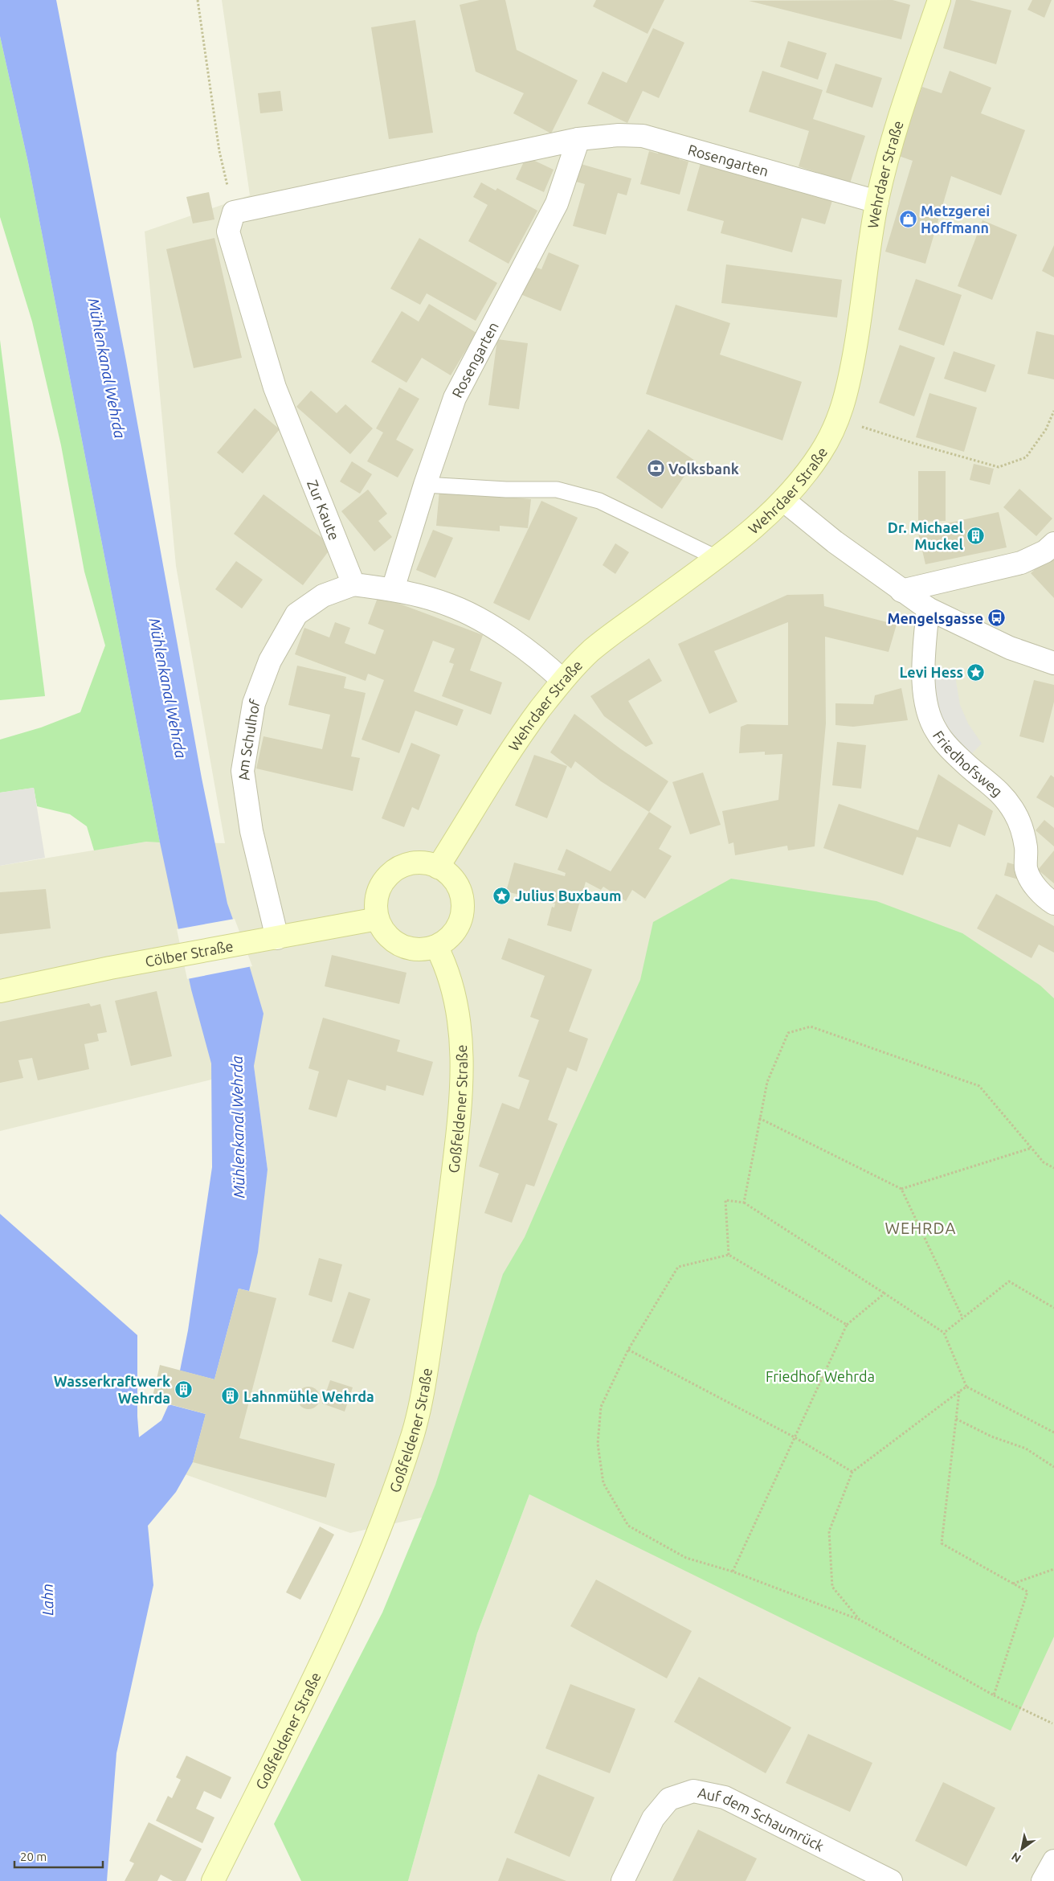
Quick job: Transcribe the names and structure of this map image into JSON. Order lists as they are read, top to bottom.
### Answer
{
  "streets": {
    "main road": ["Wehrdaer Straße", "Cölber Straße", "Goßfeldener Straße"],
    "street": [
      "Rosengarten",
      "Zur Kaute",
      "Am Schulhof",
      "Friedhofsweg",
      "Auf dem Schaumrück"
    ]
  },
  "crossings": [
    ["Rosengarten", "Wehrdaer Straße"],
    ["Rosengarten", "Zur Kaute"],
    ["Wehrdaer Straße", "Cölber Straße"],
    ["Wehrdaer Straße", "Goßfeldener Straße"],
    ["Zur Kaute", "Am Schulhof"],
    ["Am Schulhof", "Cölber Straße"],
    ["Cölber Straße", "Goßfeldener Straße"]
  ],
  "districts": ["WEHRDA"],
  "water": ["Mühlenkanal Wehrda", "Lahn"],
  "parks": ["Friedhof Wehrda"],
  "places": {
    "shop": ["Metzgerei Hoffmann"],
    "bank": ["Volksbank"],
    "building": ["Dr. Michael Muckel", "Wasserkraftwerk Wehrda", "Lahnmühle Wehrda"],
    "bus stop": ["Mengelsgasse"],
    "place": ["Levi Hess", "Julius Buxbaum"]
  },
  "scale_bar": "20 m",
  "north": "bottom left"
}
